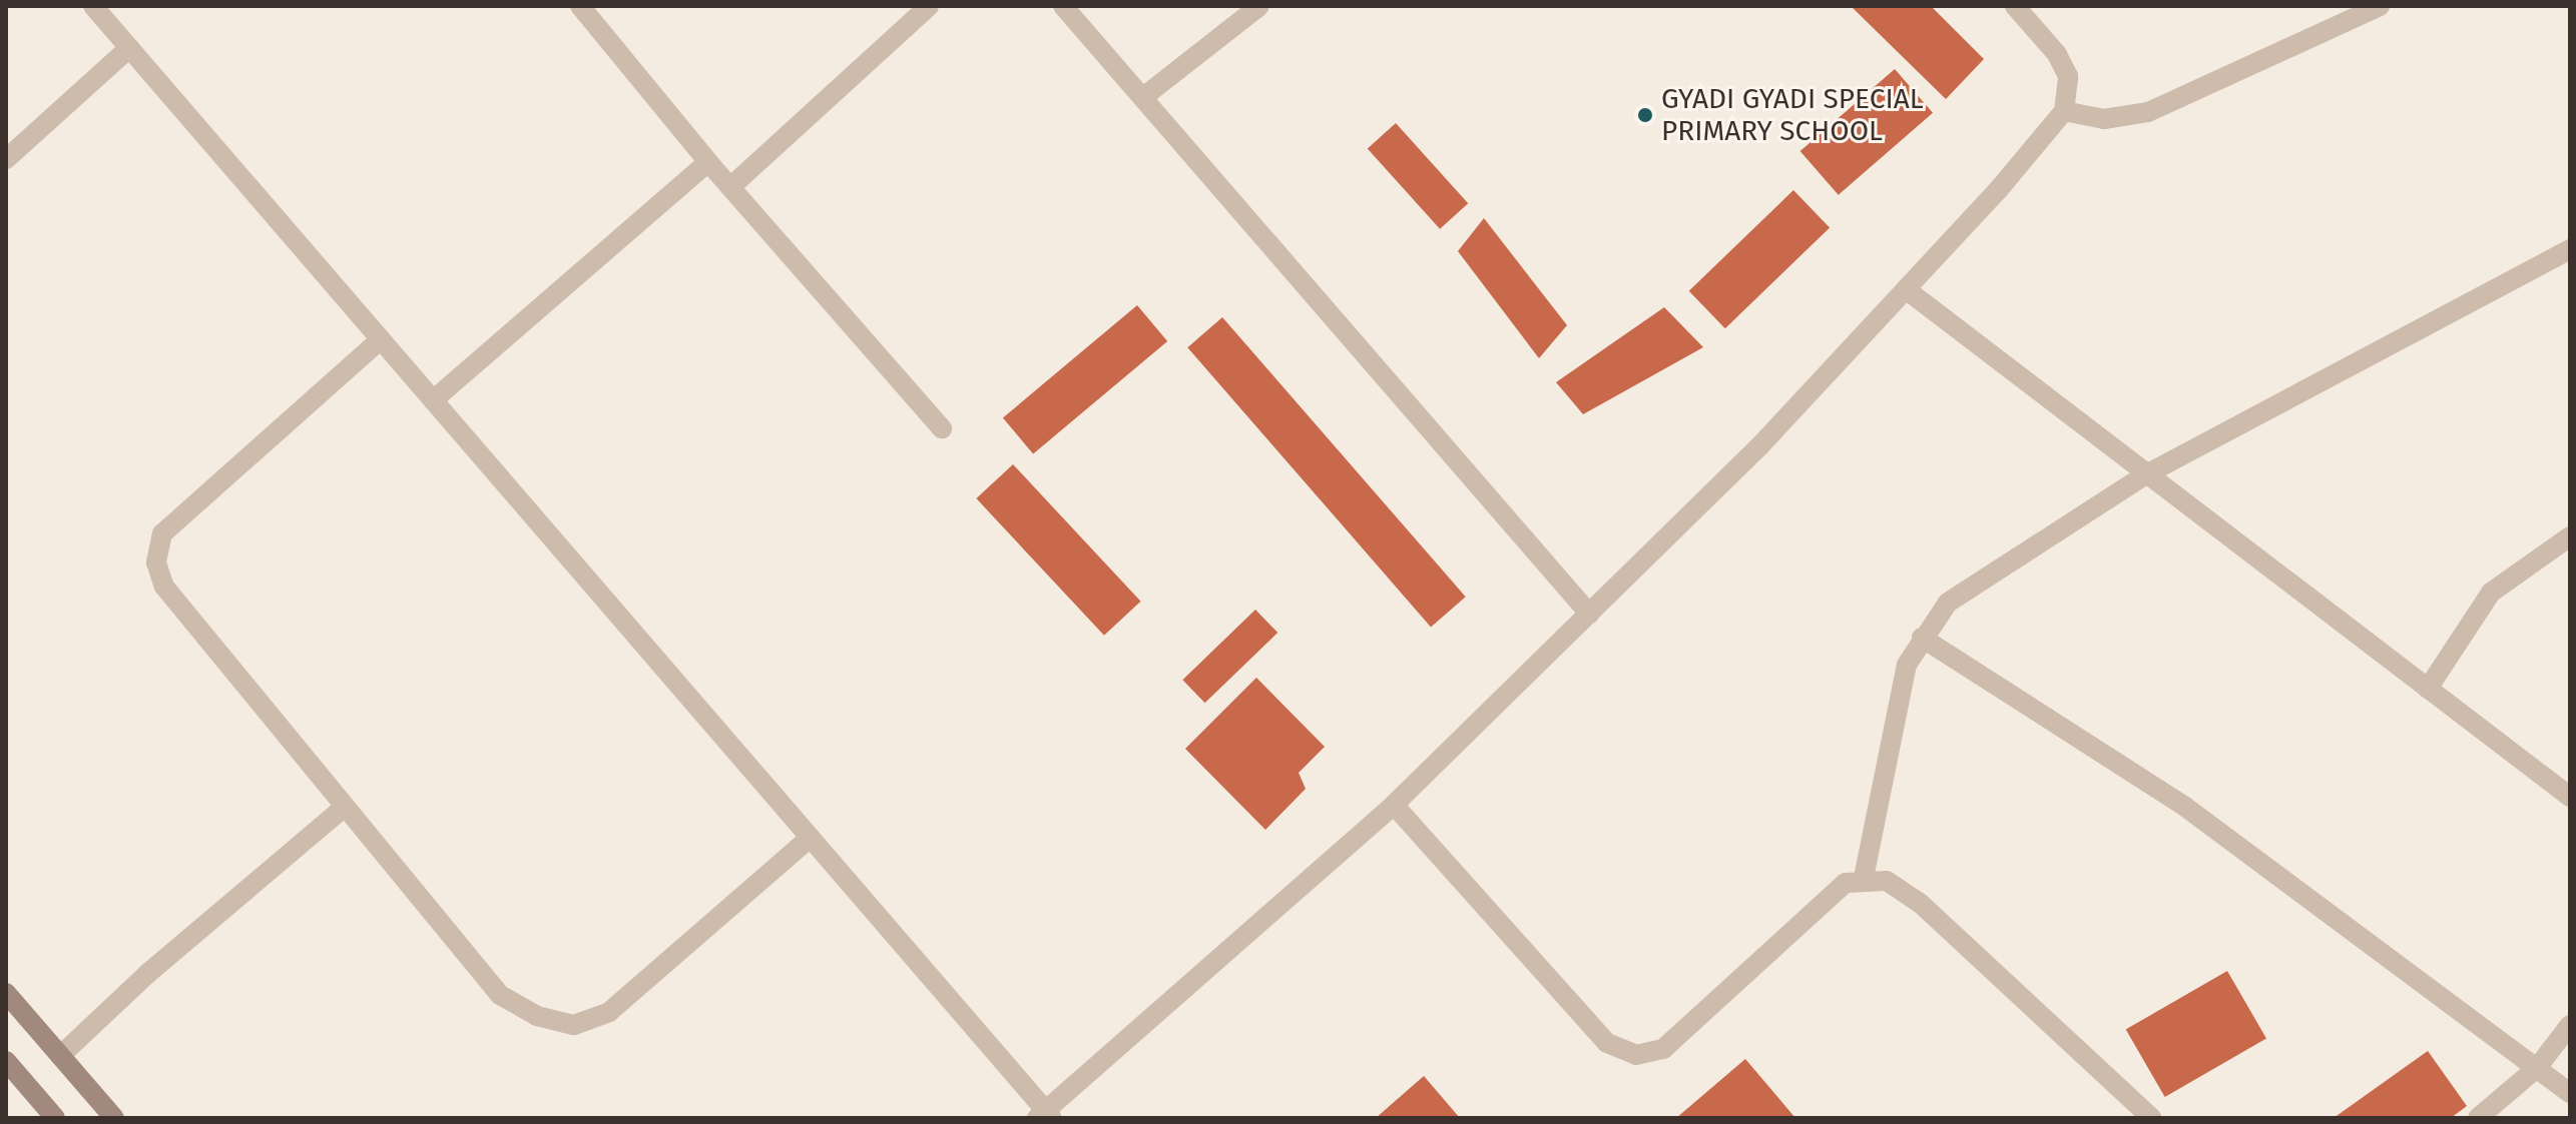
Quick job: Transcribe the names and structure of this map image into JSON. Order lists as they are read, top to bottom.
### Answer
{
  "places": ["GYADI GYADI SPECIAL PRIMARY SCHOOL"]
}
